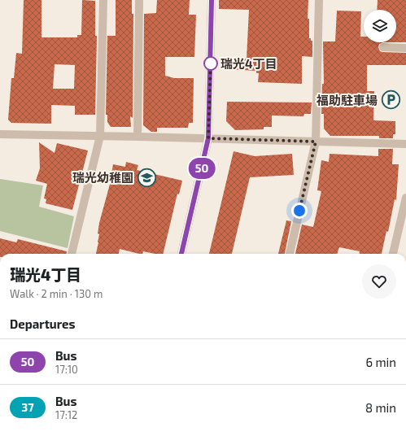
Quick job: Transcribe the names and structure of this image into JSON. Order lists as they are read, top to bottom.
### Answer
{
  "places": {
    "other": ["瑞光4丁目"],
    "parking": ["福助駐車場"],
    "school or university": ["瑞光幼稚園"]
  },
  "lines": ["bus line 50"],
  "page": {
    "on_map": "50",
    "heading": [
      ["瑞光4丁目", "Walk · 2 min · 130 m"],
      "Departures"
    ],
    "list": [
      {
        "mark": "50",
        "name": "Bus",
        "note": "17:10",
        "value": "6 min"
      },
      {
        "mark": "37",
        "name": "Bus",
        "note": "17:12",
        "value": "8 min"
      }
    ]
  }
}
